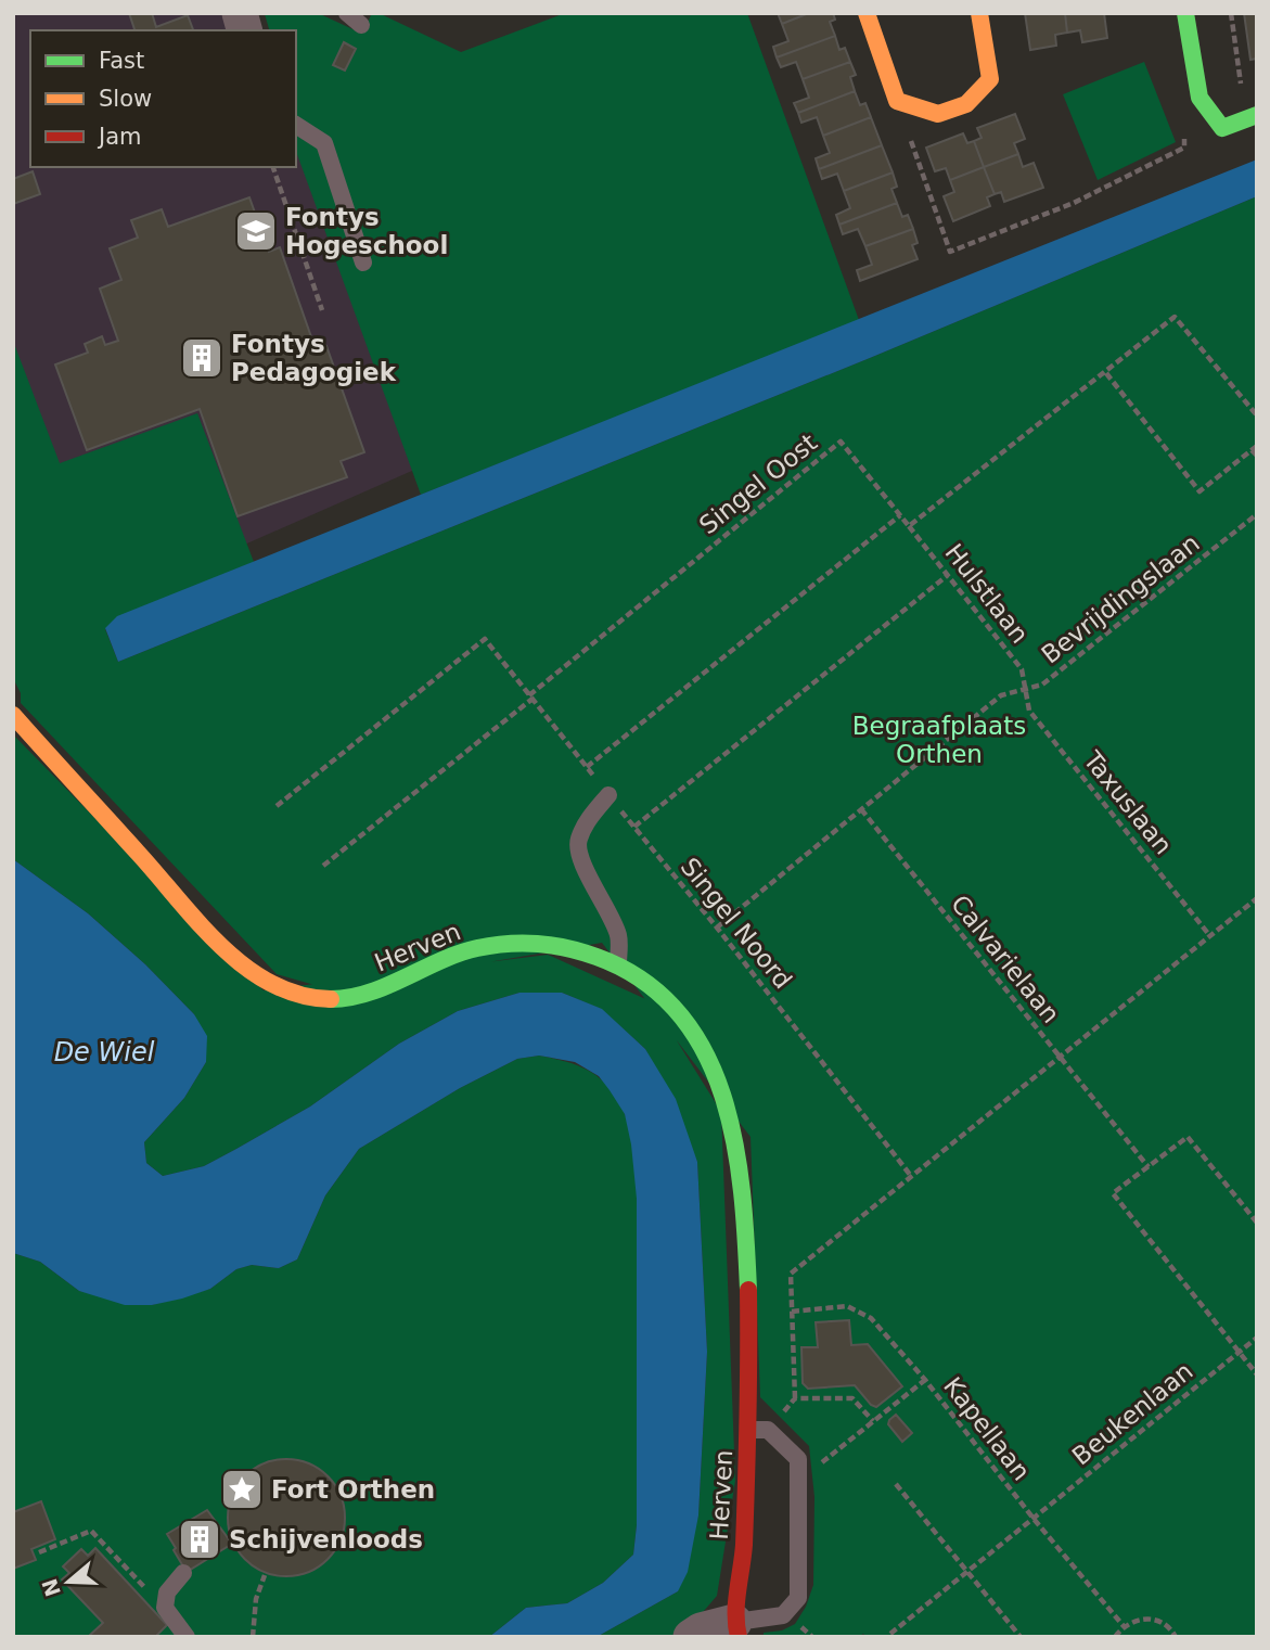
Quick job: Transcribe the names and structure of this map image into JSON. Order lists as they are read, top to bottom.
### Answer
{
  "streets": {
    "street": ["Herven"],
    "path": [
      "Singel Oost",
      "Hulstlaan",
      "Bevrijdingslaan",
      "Taxuslaan",
      "Singel Noord",
      "Calvarielaan",
      "Beukenlaan",
      "Kapellaan"
    ]
  },
  "crossings": [
    ["Singel Oost", "Hulstlaan"],
    ["Singel Oost", "Singel Noord"],
    ["Hulstlaan", "Bevrijdingslaan"],
    ["Hulstlaan", "Taxuslaan"],
    ["Bevrijdingslaan", "Taxuslaan"],
    ["Bevrijdingslaan", "Singel Noord"],
    ["Bevrijdingslaan", "Calvarielaan"],
    ["Beukenlaan", "Kapellaan"]
  ],
  "water": ["De Wiel"],
  "parks": ["Begraafplaats Orthen"],
  "places": {
    "school or university": ["Fontys Hogeschool"],
    "building": ["Fontys Pedagogiek", "Schijvenloods"],
    "place": ["Fort Orthen"]
  },
  "legend": ["Fast", "Slow", "Jam"],
  "north": "left"
}
